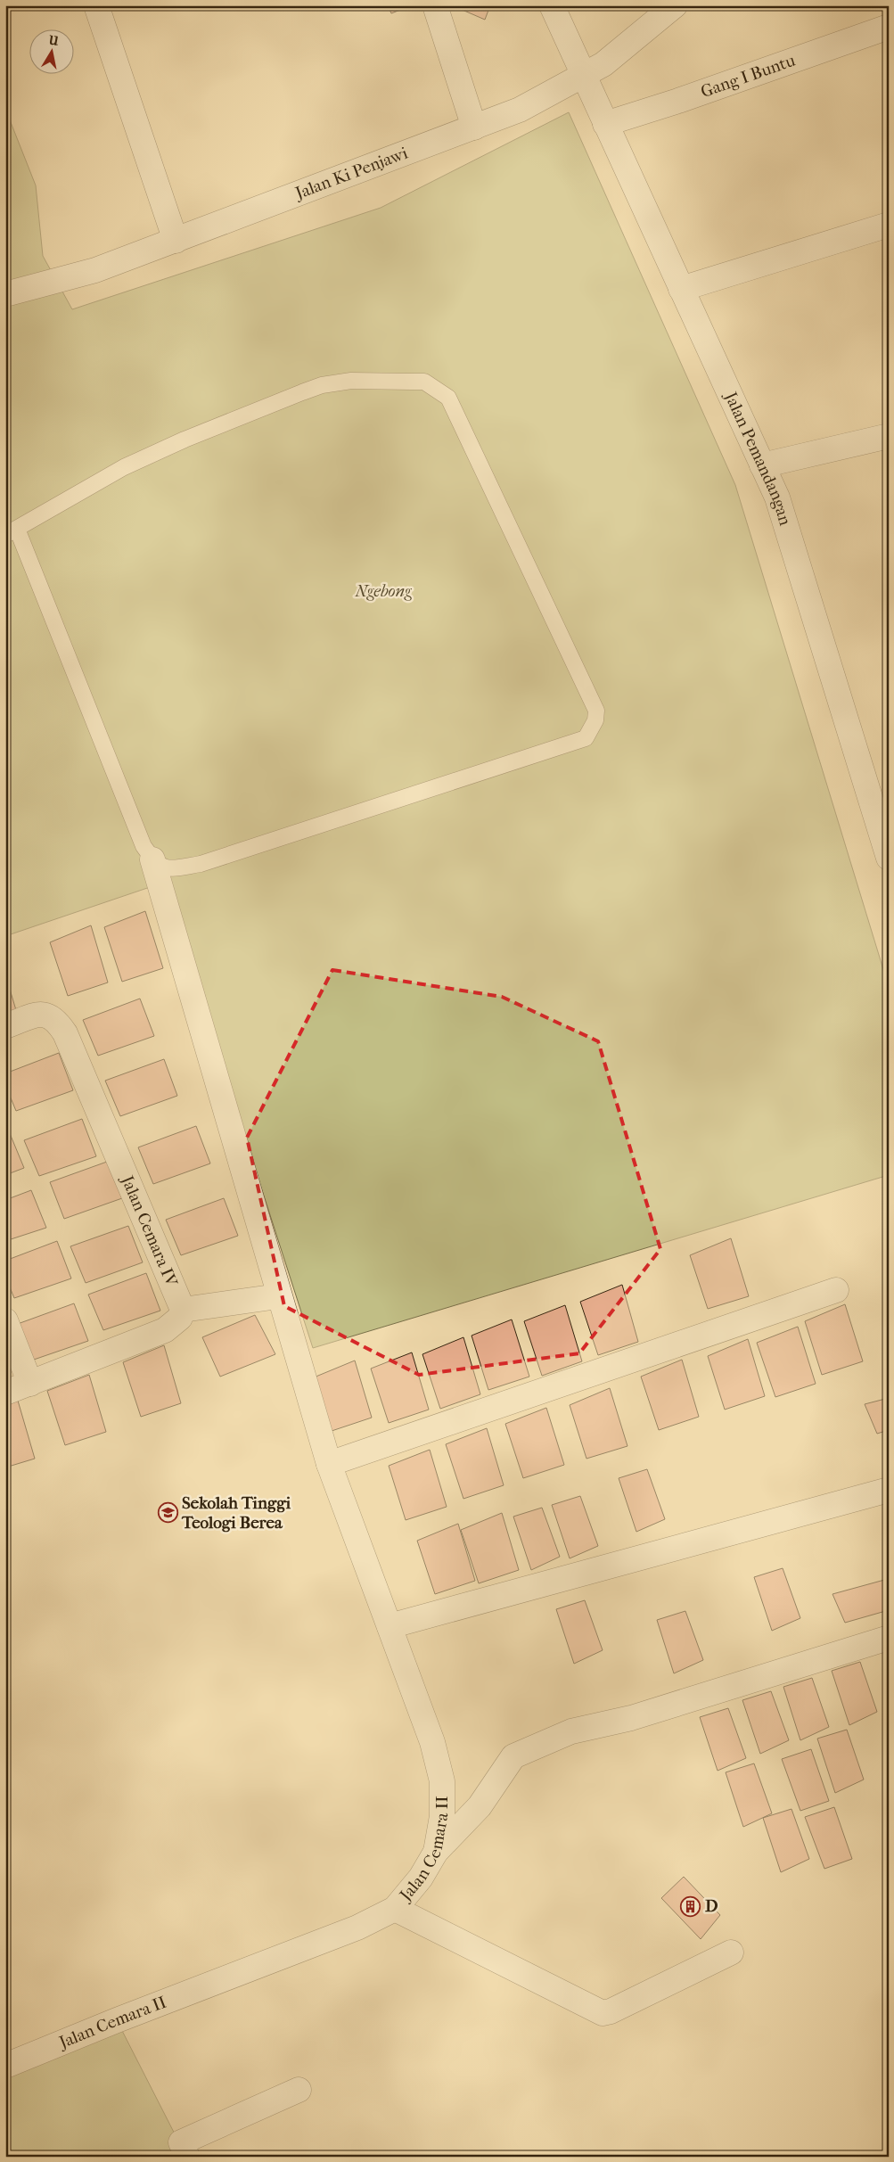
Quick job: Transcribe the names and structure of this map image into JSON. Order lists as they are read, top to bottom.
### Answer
{
  "streets": {
    "street": [
      "Gang I Buntu",
      "Jalan Ki Penjawi",
      "Jalan Pemandangan",
      "Jalan Cemara IV",
      "Jalan Cemara II"
    ]
  },
  "crossings": [
    ["Gang I Buntu", "Jalan Pemandangan"],
    ["Jalan Ki Penjawi", "Jalan Pemandangan"]
  ],
  "parks": ["Ngebong"],
  "places": {
    "school or university": ["Sekolah Tinggi Teologi Berea"],
    "building": ["D"]
  },
  "north": "top"
}
